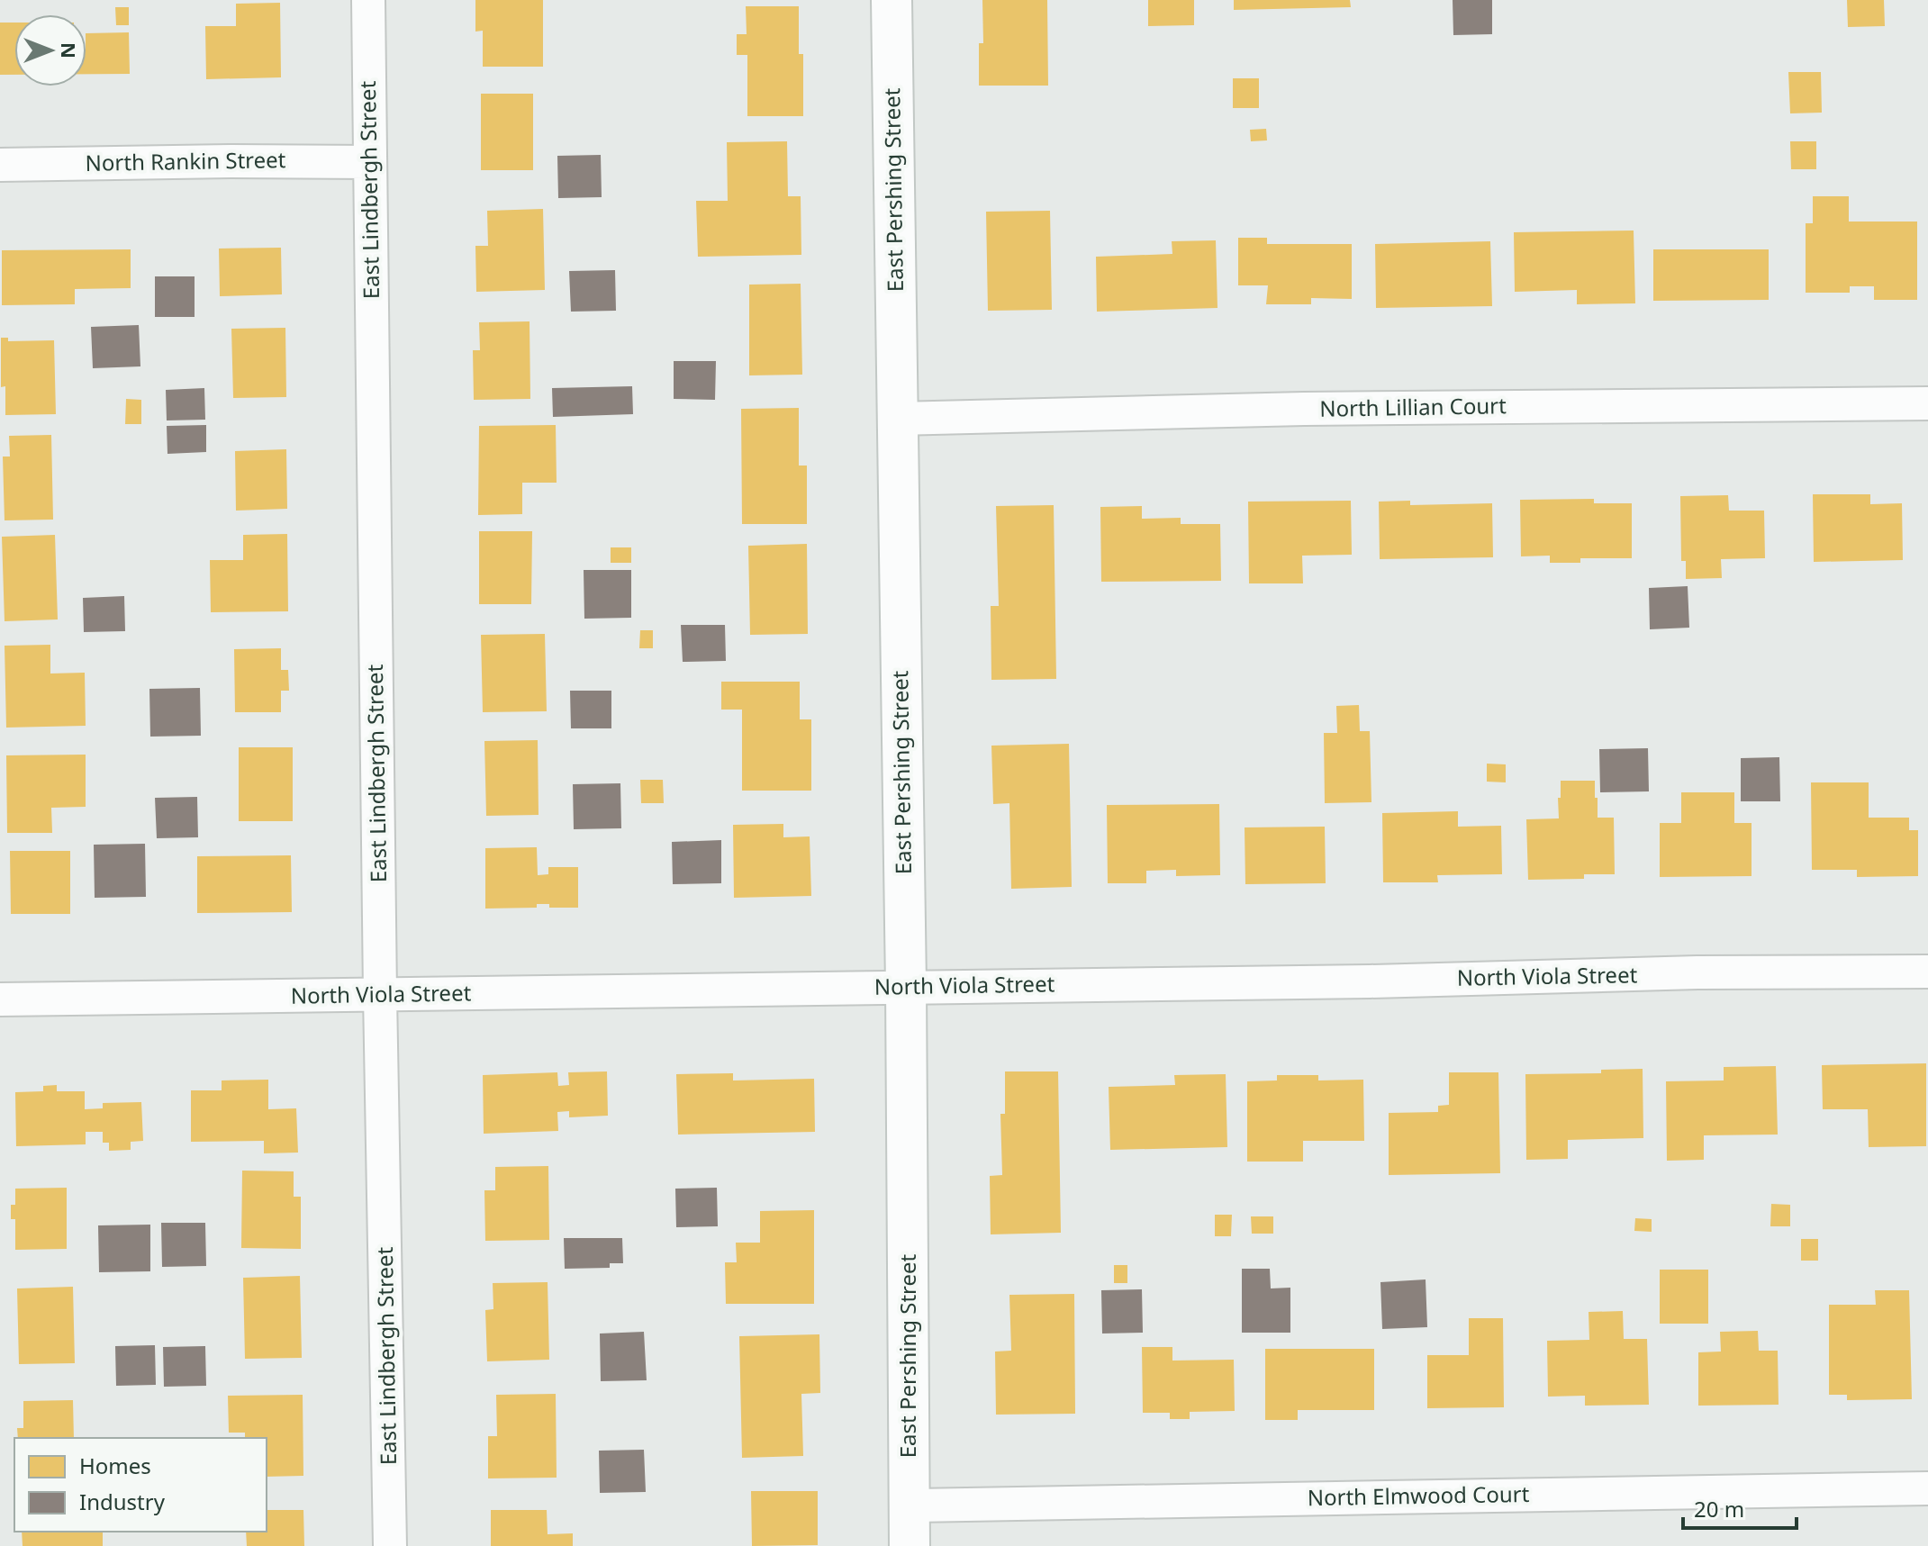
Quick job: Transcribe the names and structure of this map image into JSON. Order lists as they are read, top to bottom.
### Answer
{
  "streets": {
    "street": [
      "North Rankin Street",
      "East Lindbergh Street",
      "East Pershing Street",
      "North Lillian Court",
      "North Viola Street",
      "North Elmwood Court"
    ]
  },
  "crossings": [
    ["North Rankin Street", "East Lindbergh Street"],
    ["East Lindbergh Street", "North Viola Street"],
    ["East Pershing Street", "North Lillian Court"],
    ["East Pershing Street", "North Viola Street"],
    ["East Pershing Street", "North Elmwood Court"]
  ],
  "legend": ["Homes", "Industry"],
  "scale_bar": "20 m",
  "north": "right"
}
